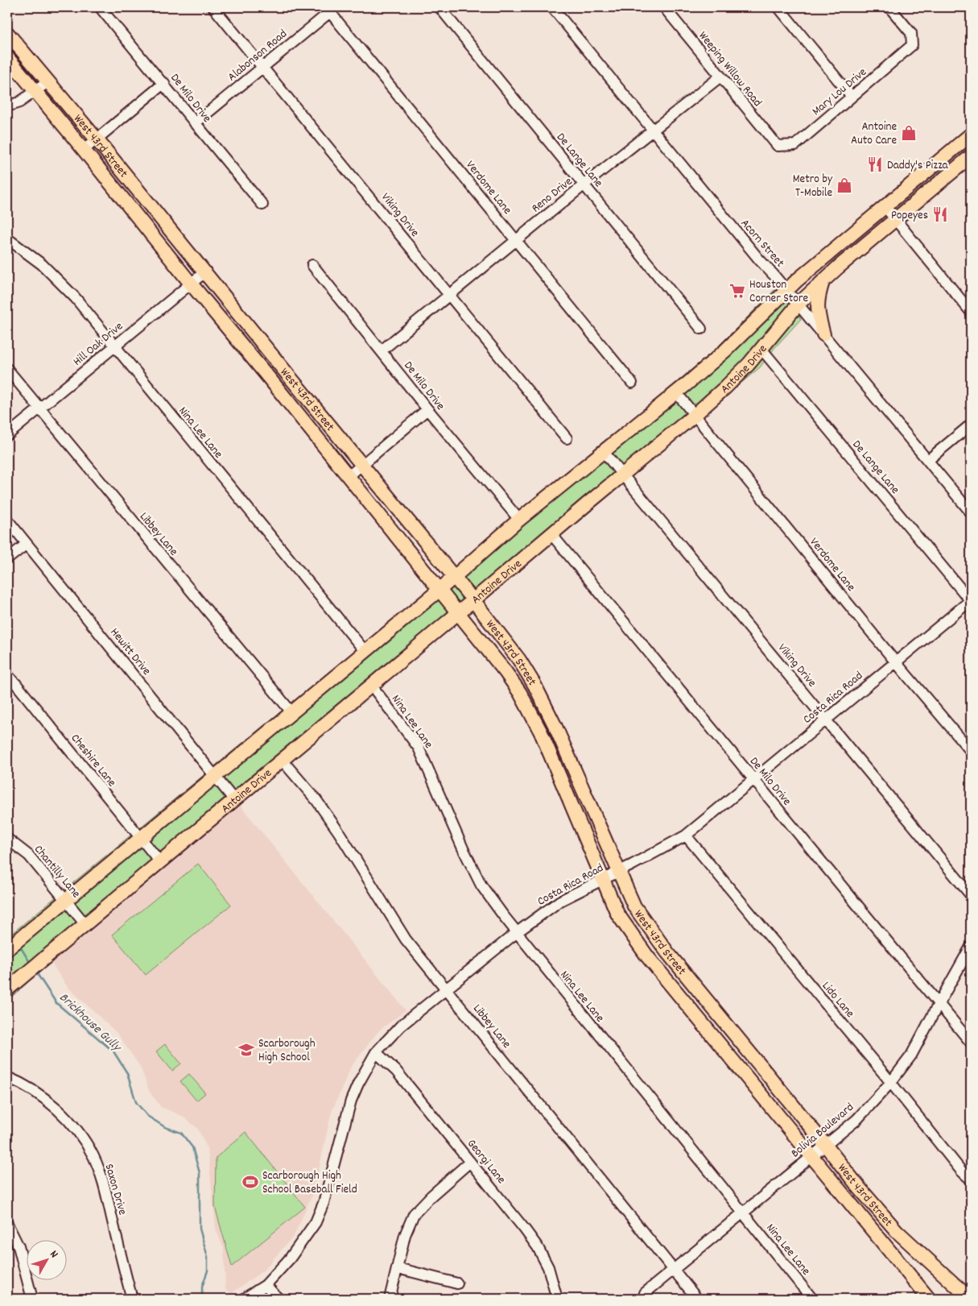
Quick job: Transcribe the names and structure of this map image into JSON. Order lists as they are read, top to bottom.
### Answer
{
  "streets": {
    "main road": ["West 43rd Street", "Antoine Drive"],
    "street": [
      "Alabonson Road",
      "Weeping Willow Road",
      "Mary Lou Drive",
      "De Milo Drive",
      "De Lange Lane",
      "Verdome Lane",
      "Reno Drive",
      "Viking Drive",
      "Acorn Street",
      "Hill Oak Drive",
      "Nina Lee Lane",
      "Libbey Lane",
      "Hewitt Drive",
      "Costa Rica Road",
      "Cheshire Lane",
      "Chantilly Lane",
      "Lido Lane",
      "Bolivia Boulevard",
      "Georgi Lane",
      "Saxon Drive"
    ]
  },
  "crossings": [
    ["Alabonson Road", "De Milo Drive"],
    ["Alabonson Road", "Verdome Lane"],
    ["Alabonson Road", "Viking Drive"],
    ["Weeping Willow Road", "Mary Lou Drive"],
    ["Weeping Willow Road", "Reno Drive"],
    ["De Milo Drive", "Reno Drive"],
    ["De Milo Drive", "Antoine Drive"],
    ["De Milo Drive", "Costa Rica Road"],
    ["De Milo Drive", "Bolivia Boulevard"],
    ["West 43rd Street", "Hill Oak Drive"],
    ["West 43rd Street", "Antoine Drive"],
    ["West 43rd Street", "Costa Rica Road"],
    ["West 43rd Street", "Bolivia Boulevard"],
    ["De Lange Lane", "Reno Drive"],
    ["De Lange Lane", "Antoine Drive"],
    ["De Lange Lane", "Costa Rica Road"],
    ["Verdome Lane", "Reno Drive"],
    ["Verdome Lane", "Antoine Drive"],
    ["Verdome Lane", "Costa Rica Road"],
    ["Reno Drive", "Viking Drive"],
    ["Reno Drive", "Acorn Street"],
    ["Viking Drive", "Antoine Drive"],
    ["Viking Drive", "Costa Rica Road"],
    ["Acorn Street", "Antoine Drive"],
    ["Hill Oak Drive", "Nina Lee Lane"],
    ["Hill Oak Drive", "Libbey Lane"],
    ["Antoine Drive", "Nina Lee Lane"],
    ["Antoine Drive", "Libbey Lane"],
    ["Antoine Drive", "Hewitt Drive"],
    ["Antoine Drive", "Cheshire Lane"],
    ["Antoine Drive", "Chantilly Lane"],
    ["Nina Lee Lane", "Costa Rica Road"],
    ["Nina Lee Lane", "Bolivia Boulevard"],
    ["Libbey Lane", "Costa Rica Road"],
    ["Libbey Lane", "Bolivia Boulevard"],
    ["Costa Rica Road", "Lido Lane"],
    ["Costa Rica Road", "Georgi Lane"],
    ["Lido Lane", "Bolivia Boulevard"]
  ],
  "water": ["Brickhouse Gully"],
  "places": {
    "shop": ["Antoine Auto Care", "Metro by T-Mobile"],
    "restaurant": ["Daddy's Pizza", "Popeyes"],
    "supermarket": ["Houston Corner Store"],
    "school or university": ["Scarborough High School"],
    "sports": ["Scarborough High School Baseball Field"]
  },
  "north": "top right"
}
